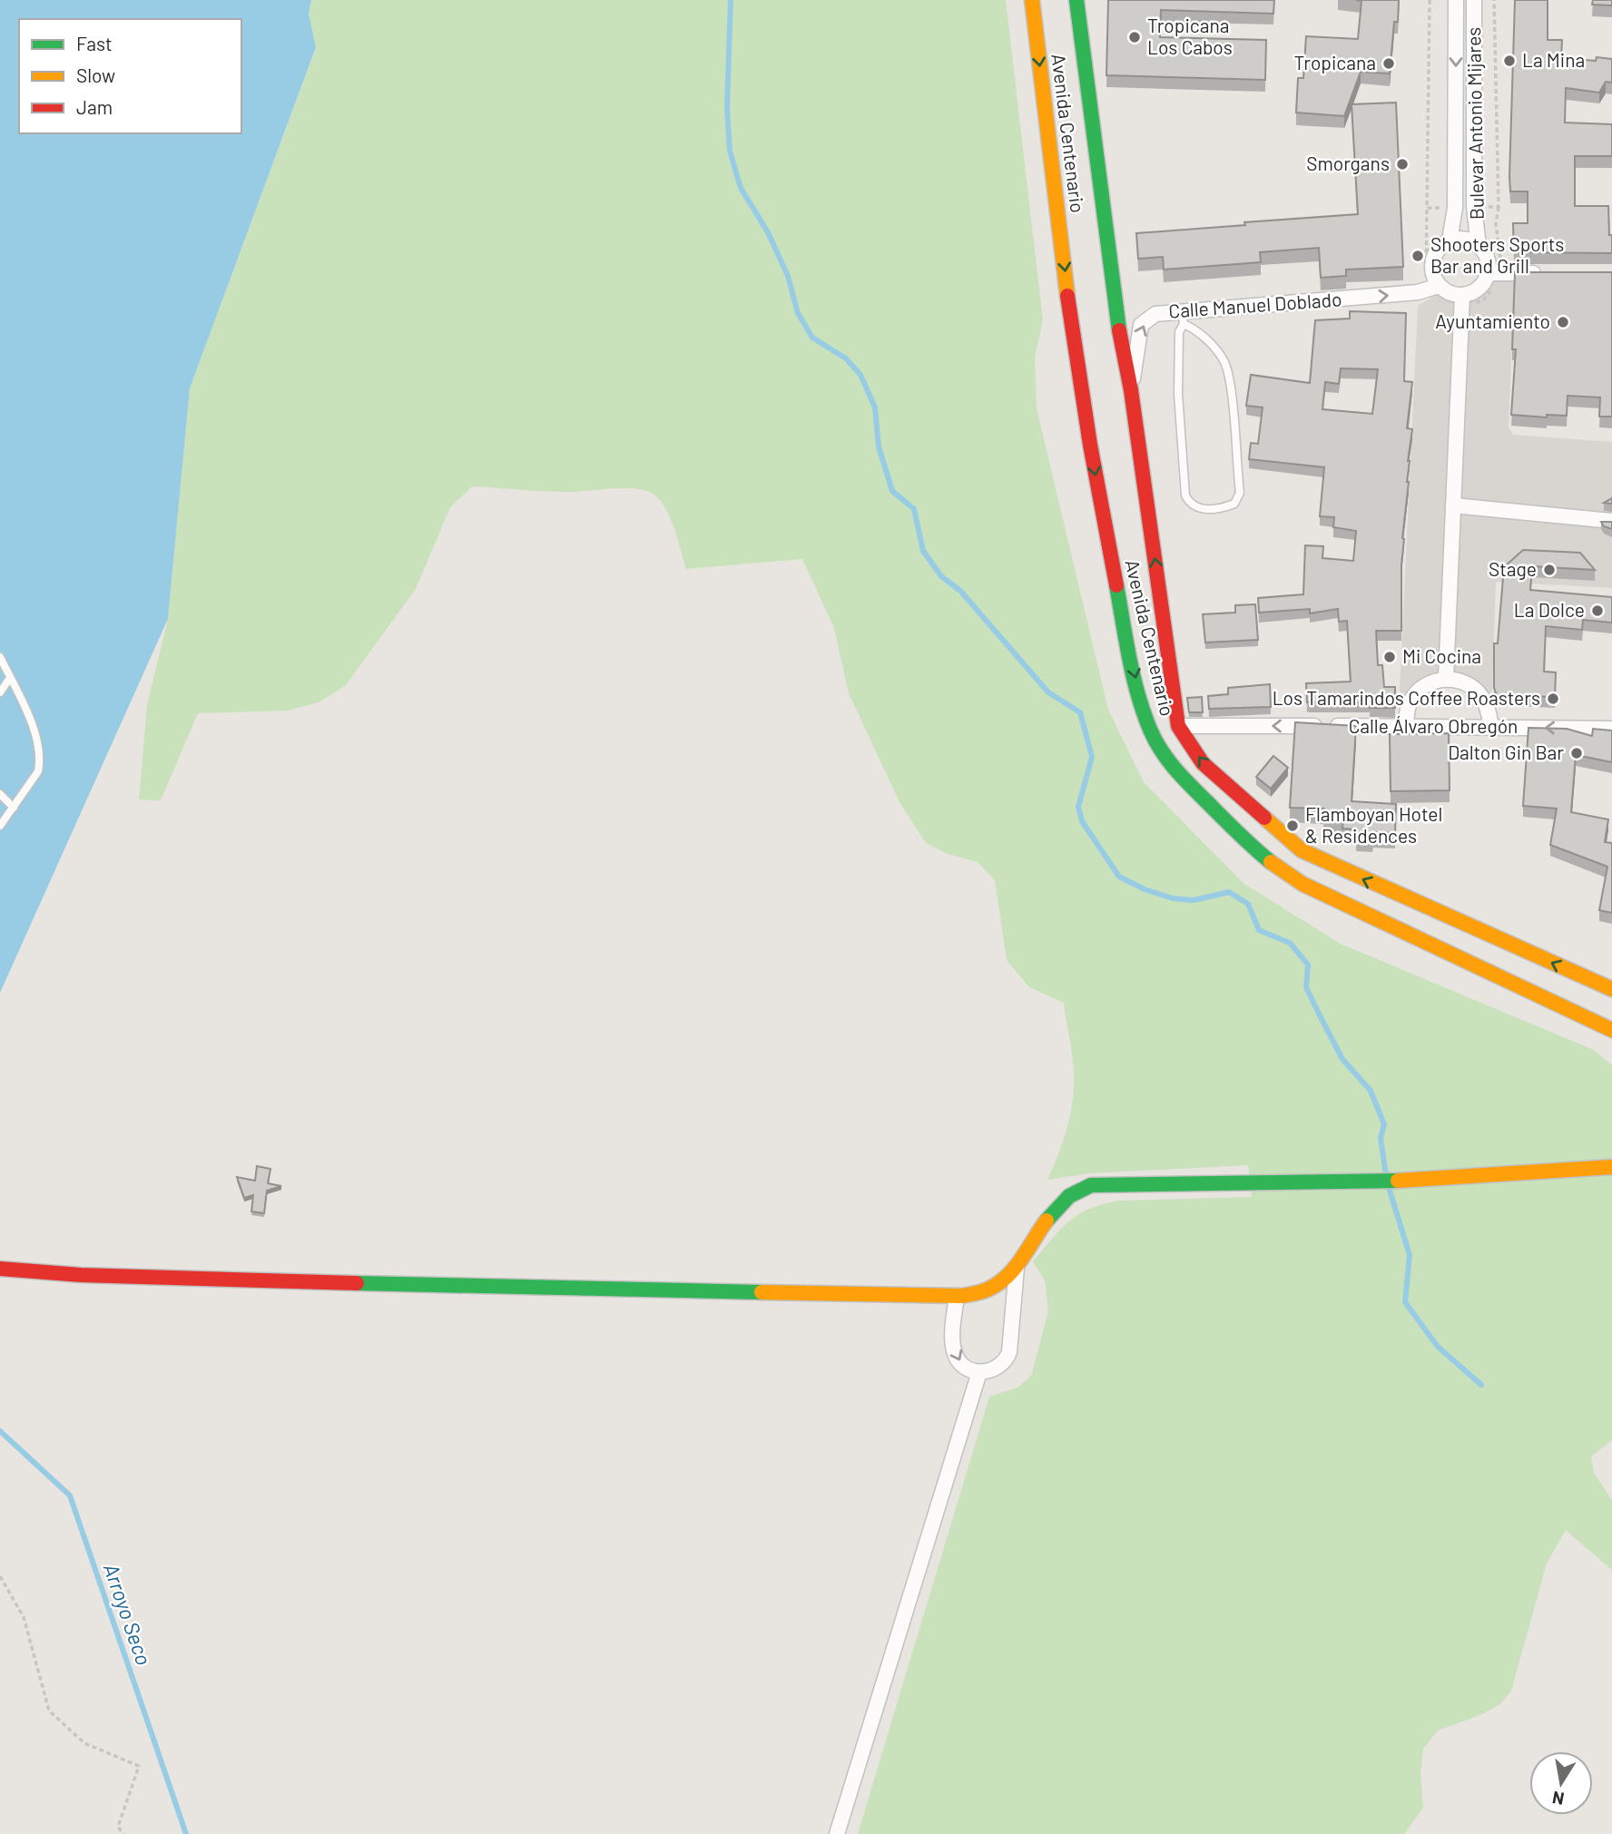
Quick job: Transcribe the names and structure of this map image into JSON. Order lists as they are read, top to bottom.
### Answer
{
  "streets": {
    "main road": ["Avenida Centenario"],
    "street": ["Bulevar Antonio Mijares", "Calle Manuel Doblado", "Calle Álvaro Obregón"]
  },
  "crossings": [
    ["Bulevar Antonio Mijares", "Calle Manuel Doblado"],
    ["Avenida Centenario", "Calle Manuel Doblado"],
    ["Avenida Centenario", "Calle Álvaro Obregón"]
  ],
  "one_way": ["Calle Manuel Doblado", "Calle Álvaro Obregón"],
  "water": ["Arroyo Seco"],
  "places": [
    "Tropicana Los Cabos",
    "La Mina",
    "Tropicana",
    "Smorgans",
    "Shooters Sports Bar and Grill",
    "Ayuntamiento",
    "Stage",
    "La Dolce",
    "Mi Cocina",
    "Los Tamarindos Coffee Roasters",
    "Dalton Gin Bar",
    "Flamboyan Hotel & Residences"
  ],
  "legend": ["Fast", "Slow", "Jam"],
  "north": "bottom"
}
